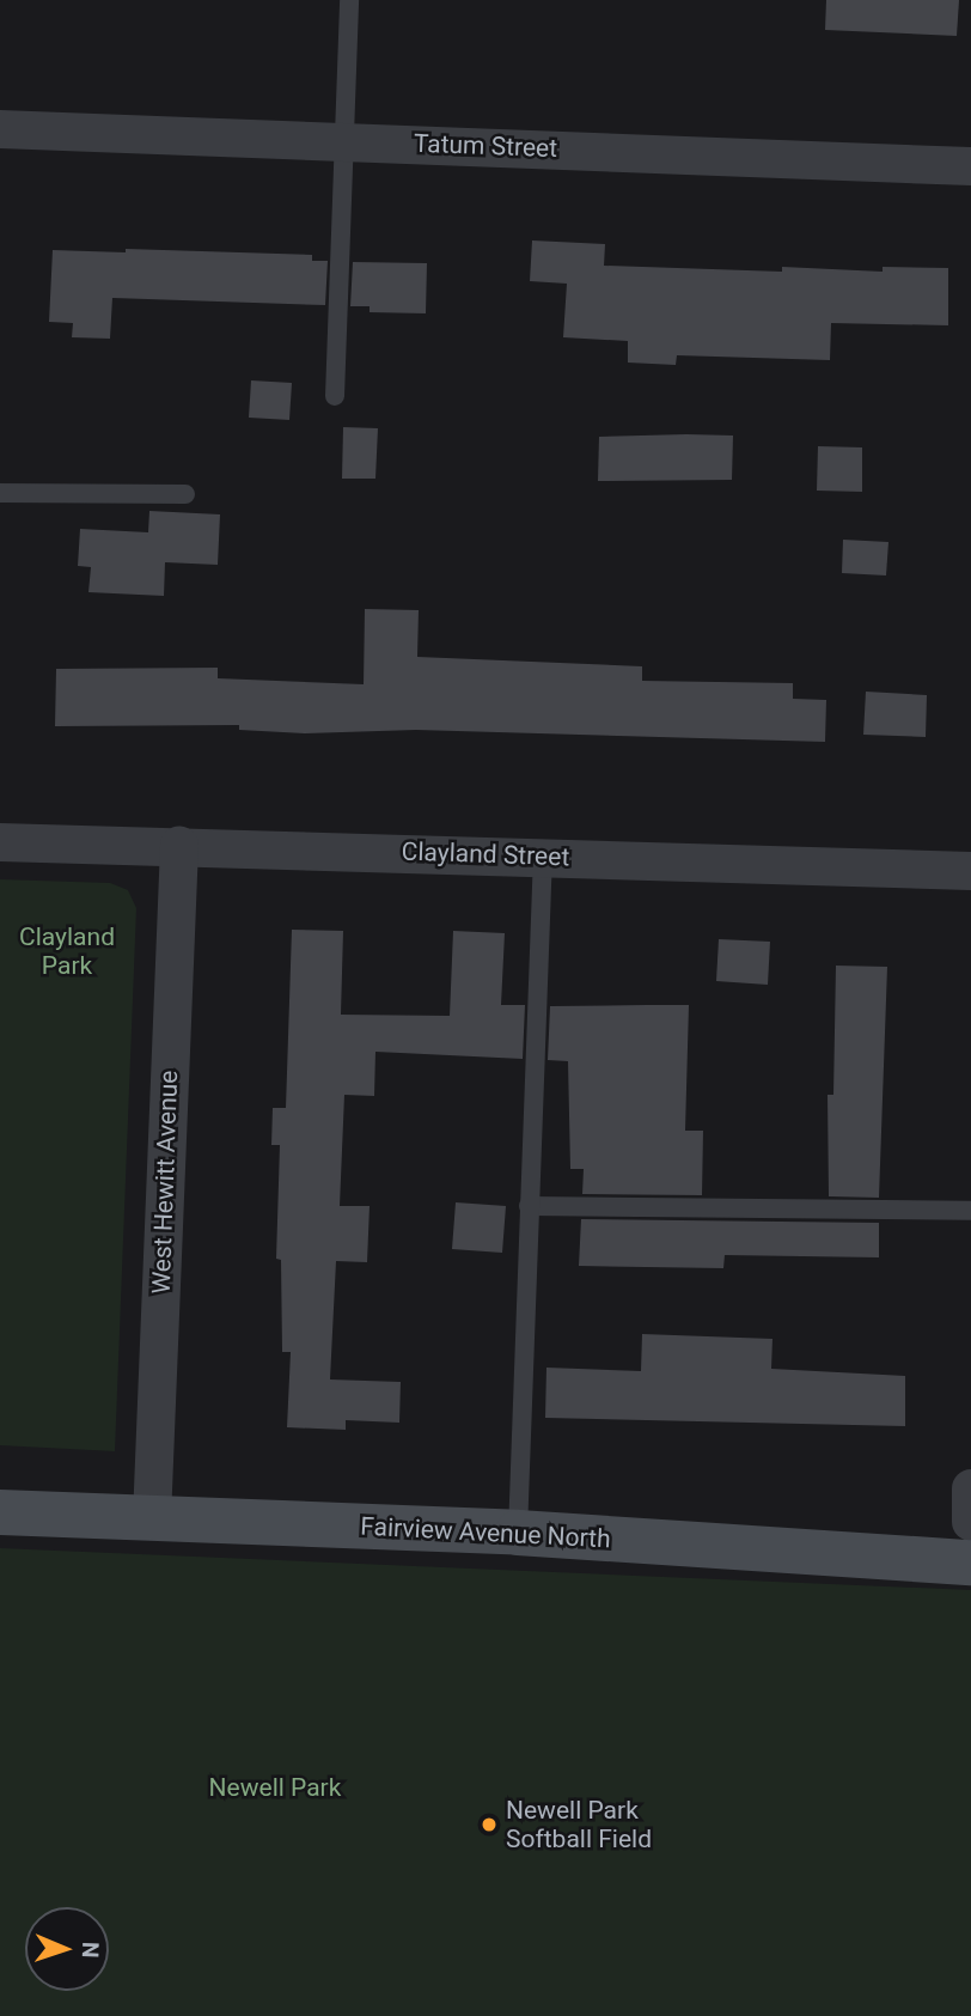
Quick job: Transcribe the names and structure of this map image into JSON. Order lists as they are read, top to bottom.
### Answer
{
  "streets": {
    "street": [
      "Tatum Street",
      "Clayland Street",
      "West Hewitt Avenue",
      "Fairview Avenue North"
    ]
  },
  "crossings": [
    ["Clayland Street", "West Hewitt Avenue"],
    ["West Hewitt Avenue", "Fairview Avenue North"]
  ],
  "parks": ["Clayland Park", "Newell Park"],
  "places": ["Newell Park Softball Field"],
  "north": "right"
}
